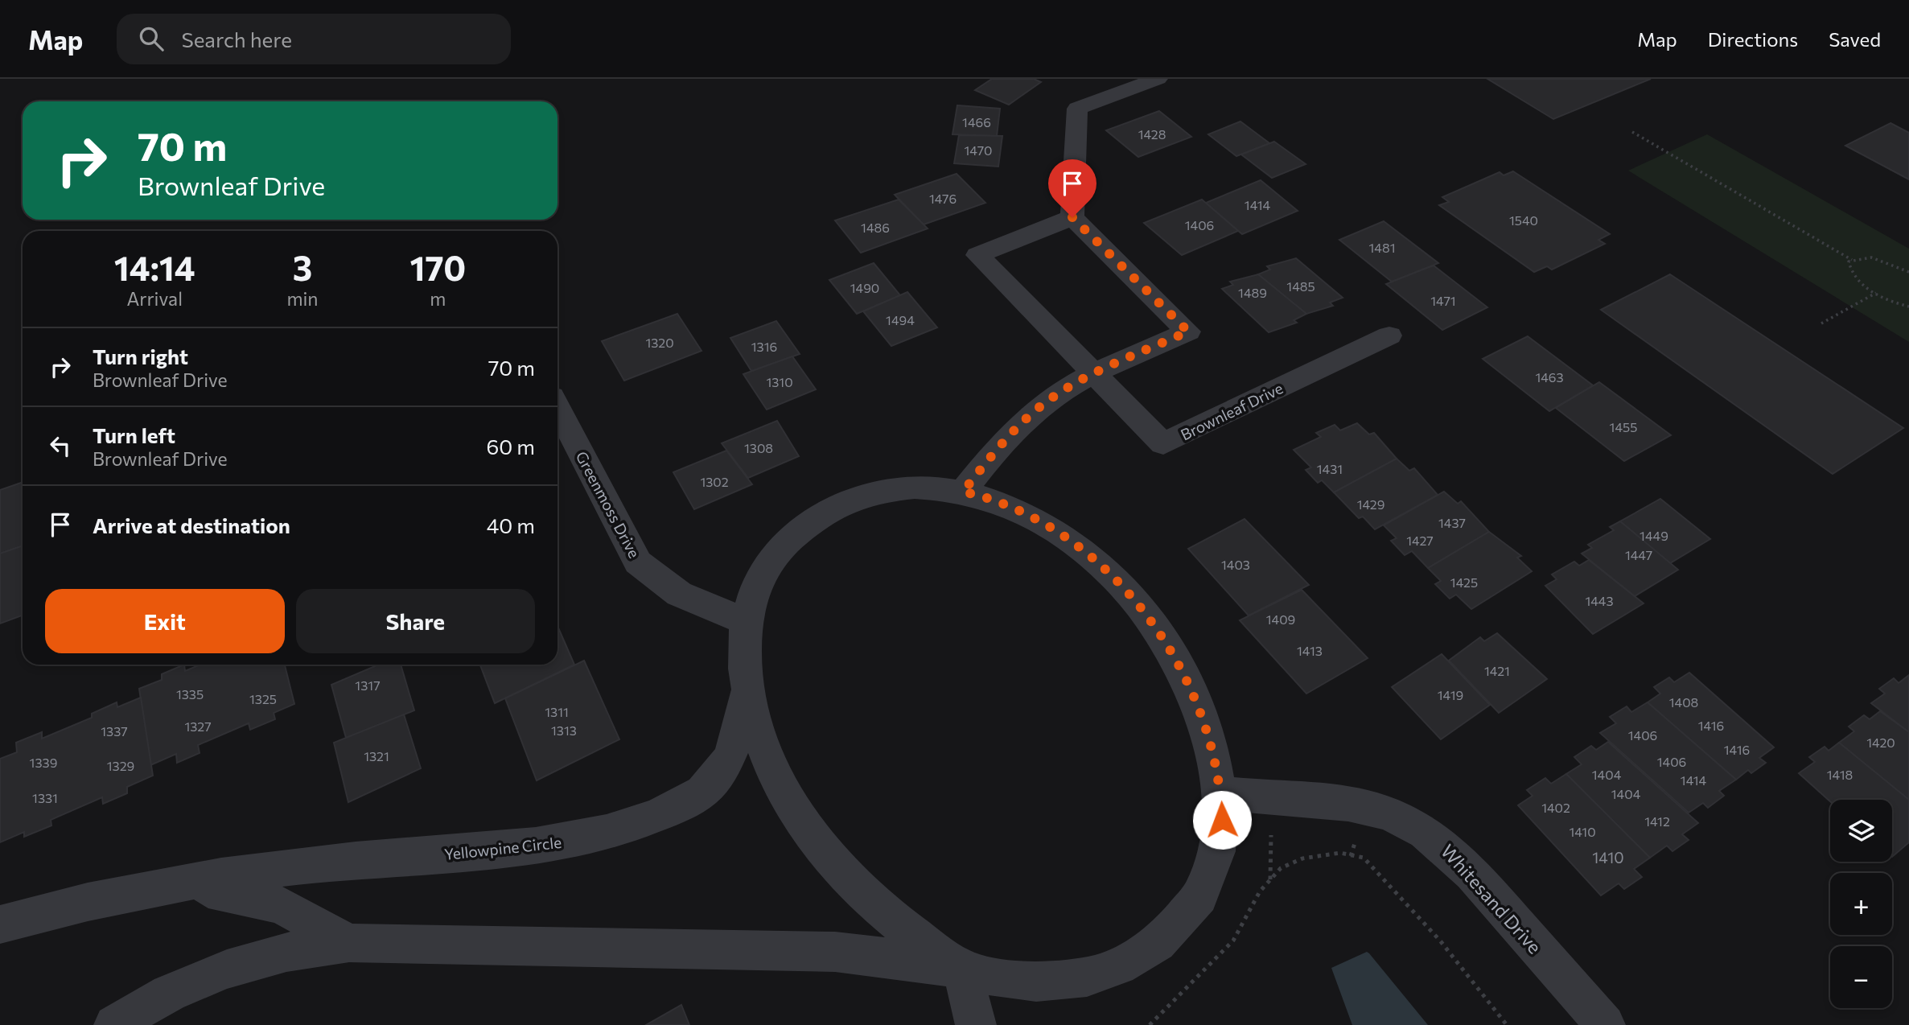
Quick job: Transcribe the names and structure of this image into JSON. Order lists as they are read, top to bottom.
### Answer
{
  "streets": {
    "street": [
      "Brownleaf Drive",
      "Greenmoss Drive",
      "Yellowpine Circle",
      "Whitesand Drive"
    ]
  },
  "crossings": [
    ["Greenmoss Drive", "Yellowpine Circle"],
    ["Yellowpine Circle", "Whitesand Drive"]
  ],
  "house_numbers": [
    "1466",
    "1428",
    "1470",
    "1476",
    "1414",
    "1540",
    "1406",
    "1486",
    "1481",
    "1485",
    "1490",
    "1489",
    "1471",
    "1494",
    "1320",
    "1316",
    "1463",
    "1310",
    "1455",
    "1308",
    "1431",
    "1302",
    "1429",
    "1437",
    "1449",
    "1427",
    "1447",
    "1403",
    "1425",
    "1443",
    "1409",
    "1413",
    "1421",
    "1317",
    "1335",
    "1419",
    "1325",
    "1408",
    "1311",
    "1416",
    "1327",
    "1313",
    "1337",
    "1406",
    "1420",
    "1416",
    "1321",
    "1406",
    "1339",
    "1329",
    "1404",
    "1418",
    "1414",
    "1404",
    "1331",
    "1402",
    "1412",
    "1410",
    "1410"
  ],
  "page": {
    "header": "Map",
    "search": "Search here",
    "nav": ["Map", "Directions", "Saved"],
    "turn": ["70 m", "Brownleaf Drive"],
    "eta": [
      "14:14",
      "Arrival",
      "3",
      "min",
      "170",
      "m"
    ],
    "list": [
      {
        "name": "Turn right",
        "note": "Brownleaf Drive",
        "value": "70 m"
      },
      {
        "name": "Turn left",
        "note": "Brownleaf Drive",
        "value": "60 m"
      },
      {
        "name": "Arrive at destination",
        "value": "40 m"
      }
    ],
    "buttons": ["Exit", "Share"],
    "map_buttons": ["+", "−"]
  }
}
